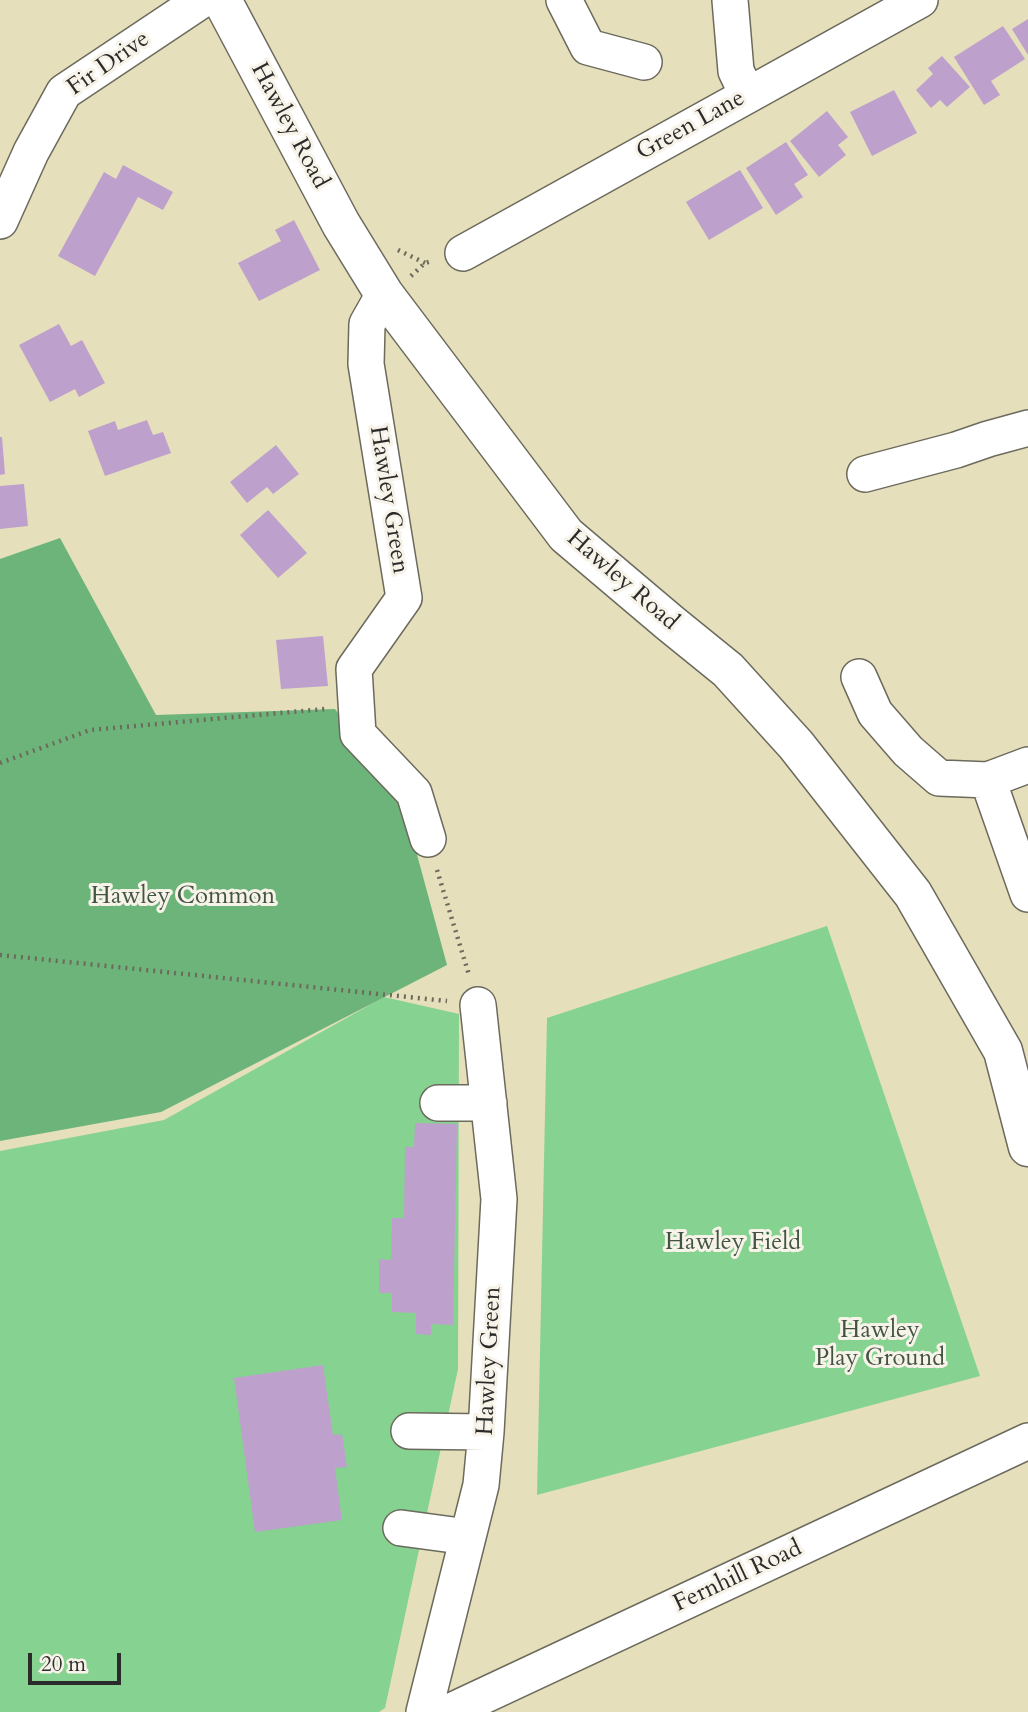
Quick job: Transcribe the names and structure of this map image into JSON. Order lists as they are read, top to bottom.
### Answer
{
  "streets": {
    "main road": ["Hawley Road"],
    "street": [
      "Fir Drive",
      "Green Lane",
      "Hawley Green",
      "Fernhill Road"
    ]
  },
  "crossings": [
    ["Hawley Road", "Hawley Green"]
  ],
  "parks": ["Hawley Common", "Hawley Field", "Hawley Play Ground"],
  "scale_bar": "20 m"
}
